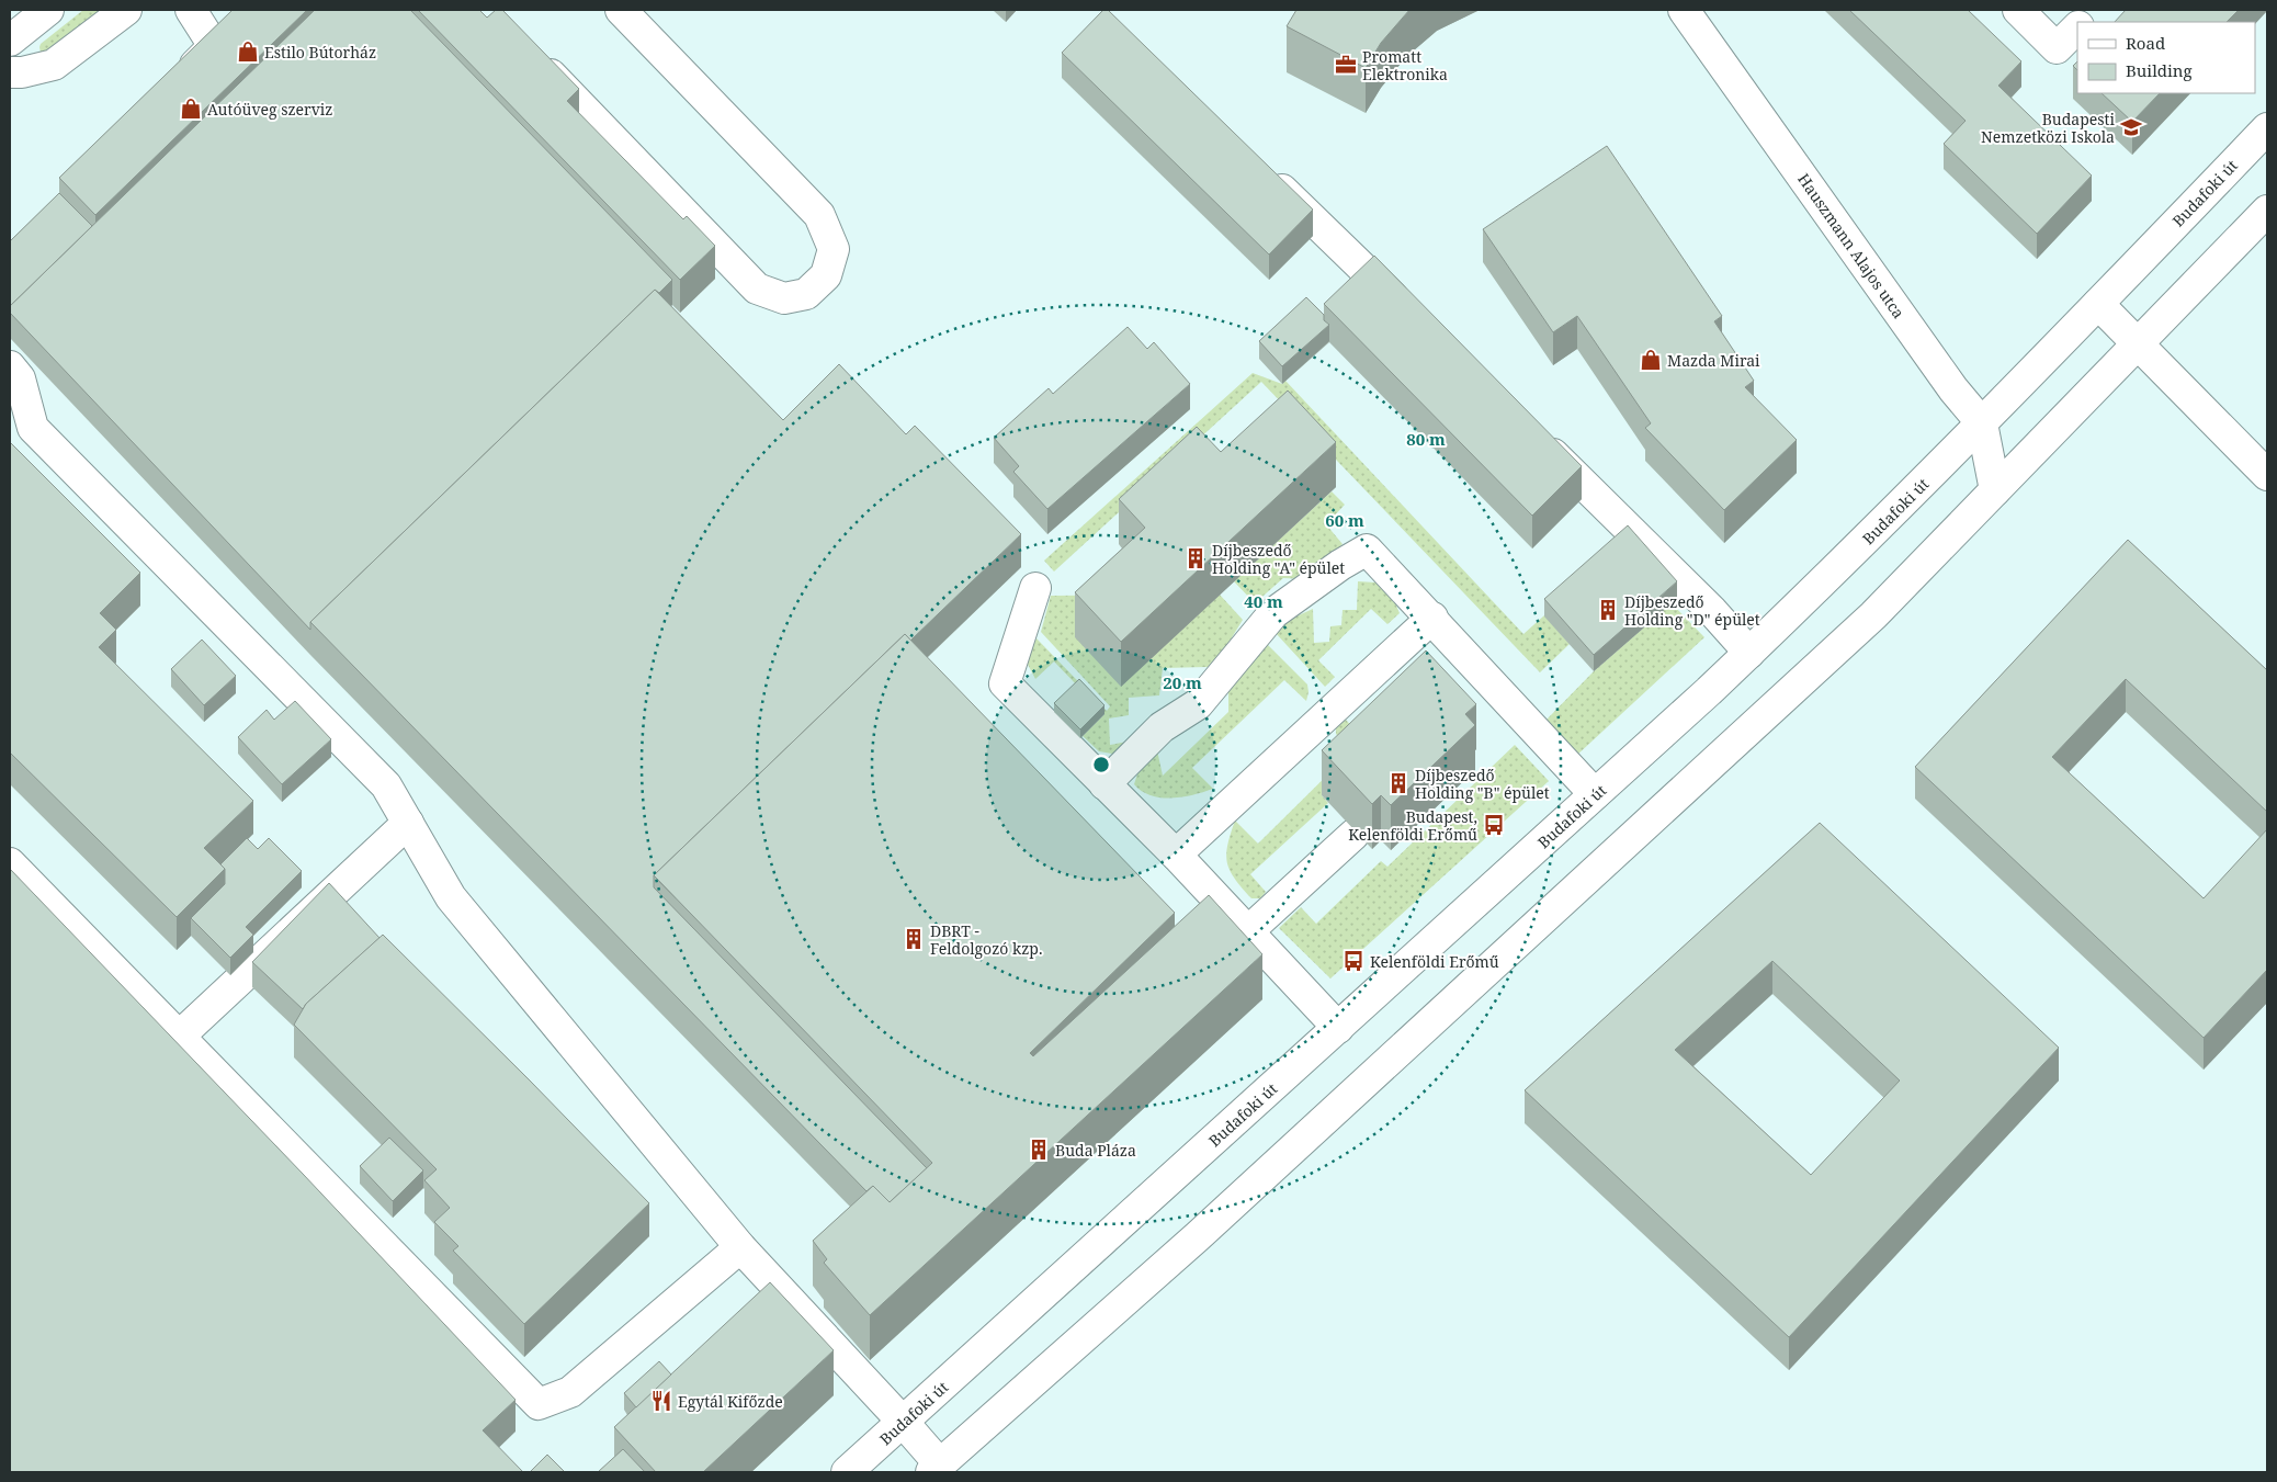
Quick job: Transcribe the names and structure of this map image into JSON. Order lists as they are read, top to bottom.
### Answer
{
  "streets": {
    "main road": ["Budafoki út", "Hauszmann Alajos utca"]
  },
  "crossings": [
    ["Budafoki út", "Hauszmann Alajos utca"]
  ],
  "places": {
    "shop": ["Estilo Bútorház", "Autóüveg szerviz", "Mazda Mirai"],
    "office": ["Promatt Elektronika"],
    "school or university": ["Budapesti Nemzetközi Iskola"],
    "building": [
      "Díjbeszedő Holding \"A\" épület",
      "Díjbeszedő Holding \"D\" épület",
      "Díjbeszedő Holding \"B\" épület",
      "DBRT - Feldolgozó kzp.",
      "Buda Pláza"
    ],
    "bus stop": ["Budapest, Kelenföldi Erőmű", "Kelenföldi Erőmű"],
    "restaurant": ["Egytál Kifőzde"]
  },
  "legend": ["Road", "Building"],
  "rings": [
    "80 m",
    "60 m",
    "40 m",
    "20 m"
  ]
}
